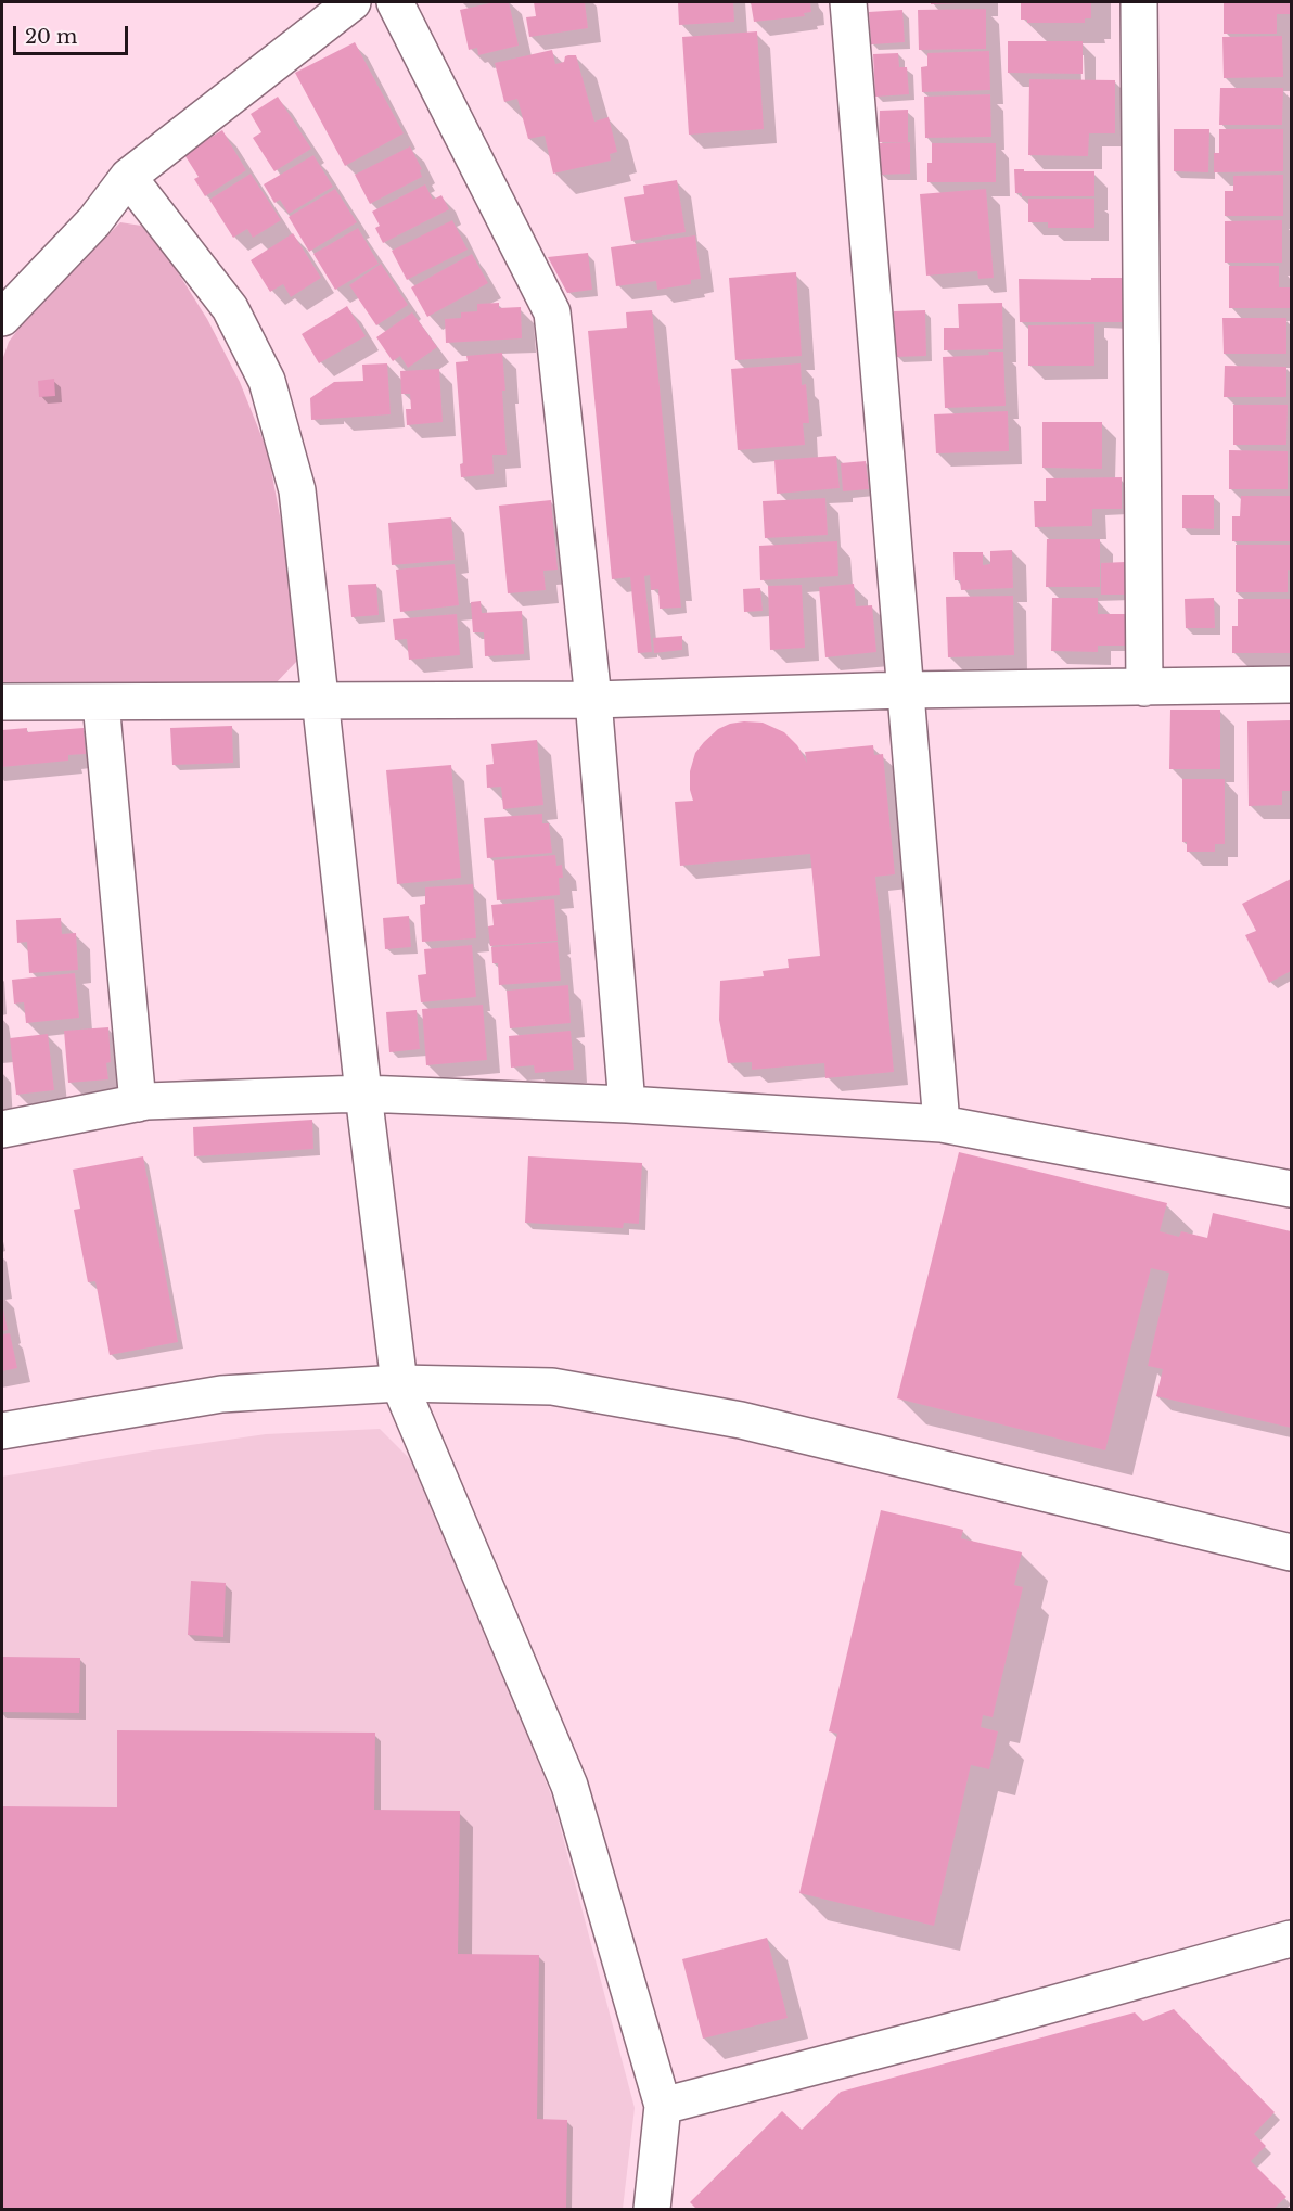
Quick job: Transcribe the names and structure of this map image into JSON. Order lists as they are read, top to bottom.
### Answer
{
  "scale_bar": "20 m"
}
